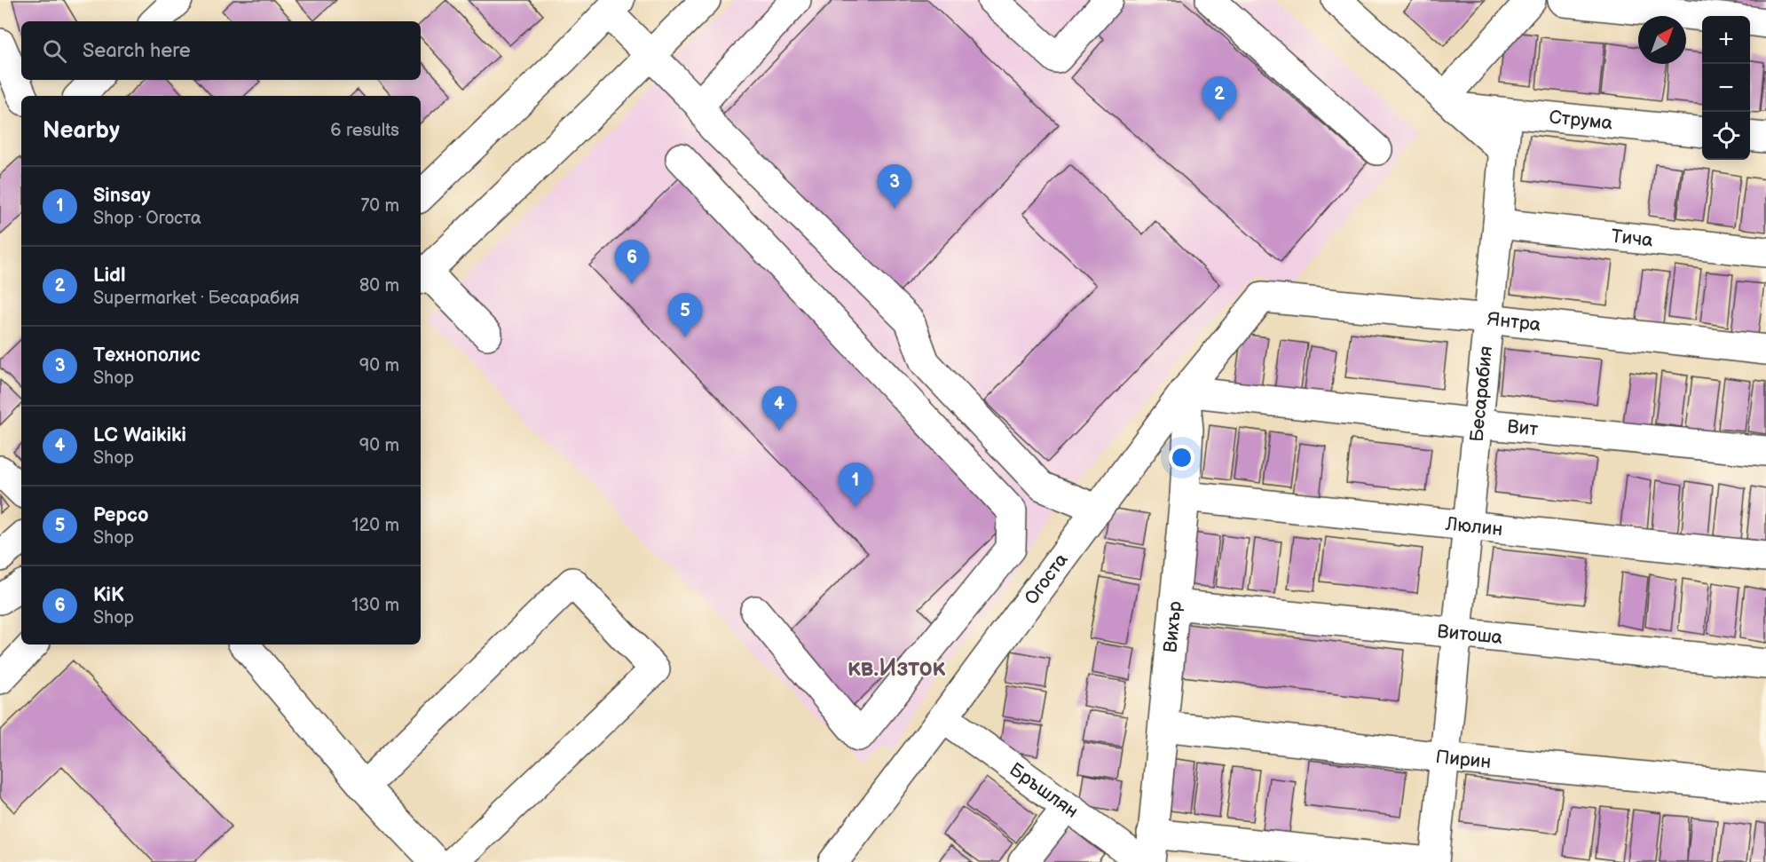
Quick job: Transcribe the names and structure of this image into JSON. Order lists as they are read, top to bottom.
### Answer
{
  "streets": {
    "street": [
      "Струма",
      "Тича",
      "Янтра",
      "Бесарабия",
      "Вит",
      "Люлин",
      "Огоста",
      "Вихър",
      "Витоша",
      "Пирин",
      "Бръшлян"
    ]
  },
  "crossings": [
    ["Струма", "Бесарабия"],
    ["Тича", "Бесарабия"],
    ["Янтра", "Бесарабия"],
    ["Янтра", "Огоста"],
    ["Бесарабия", "Вит"],
    ["Бесарабия", "Люлин"],
    ["Бесарабия", "Витоша"],
    ["Бесарабия", "Пирин"],
    ["Вит", "Огоста"],
    ["Вит", "Вихър"],
    ["Люлин", "Вихър"],
    ["Огоста", "Вихър"],
    ["Огоста", "Бръшлян"],
    ["Вихър", "Витоша"],
    ["Вихър", "Пирин"]
  ],
  "districts": ["кв.Изток"],
  "north": "top right",
  "page": {
    "map_buttons": ["+", "−"],
    "search": "Search here",
    "pins": [
      "2",
      "3",
      "6",
      "5",
      "4",
      "1"
    ],
    "heading": ["Nearby", "6 results"],
    "list": [
      {
        "mark": "1",
        "name": "Sinsay",
        "note": "Shop · Огоста",
        "value": "70 m"
      },
      {
        "mark": "2",
        "name": "Lidl",
        "note": "Supermarket · Бесарабия",
        "value": "80 m"
      },
      {
        "mark": "3",
        "name": "Технополис",
        "note": "Shop",
        "value": "90 m"
      },
      {
        "mark": "4",
        "name": "LC Waikiki",
        "note": "Shop",
        "value": "90 m"
      },
      {
        "mark": "5",
        "name": "Pepco",
        "note": "Shop",
        "value": "120 m"
      },
      {
        "mark": "6",
        "name": "KiK",
        "note": "Shop",
        "value": "130 m"
      }
    ]
  }
}
